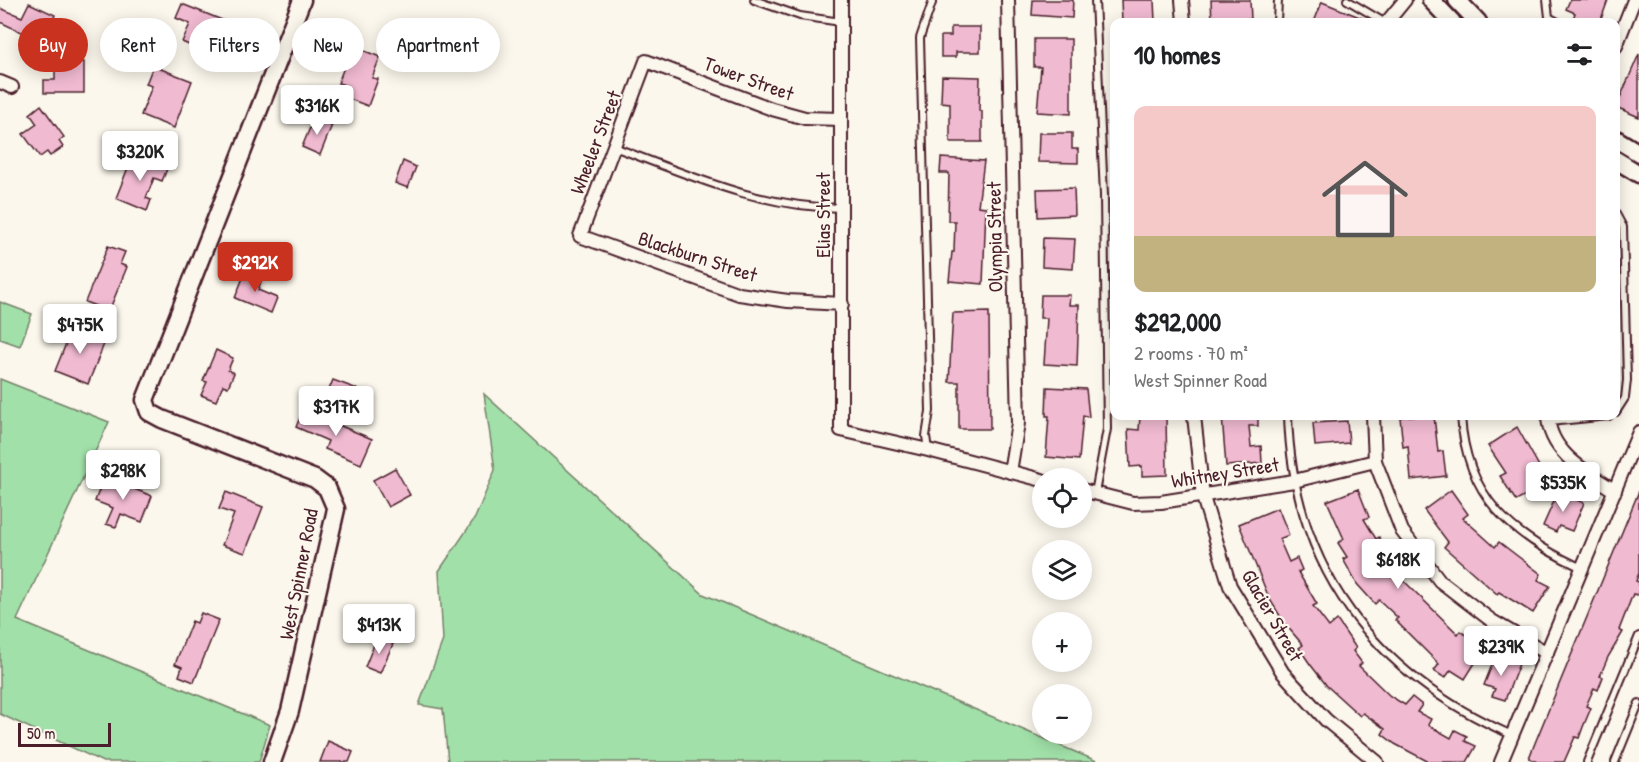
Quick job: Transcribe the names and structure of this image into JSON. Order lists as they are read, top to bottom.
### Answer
{
  "streets": {
    "street": [
      "Tower Street",
      "Wheeler Street",
      "Elias Street",
      "Olympia Street",
      "Blackburn Street",
      "Whitney Street",
      "West Spinner Road",
      "Glacier Street"
    ]
  },
  "crossings": [
    ["Tower Street", "Wheeler Street"],
    ["Tower Street", "Elias Street"],
    ["Wheeler Street", "Blackburn Street"],
    ["Elias Street", "Blackburn Street"],
    ["Whitney Street", "Glacier Street"]
  ],
  "scale_bar": "50 m",
  "page": {
    "chip": [
      "Buy",
      "Rent",
      "Filters",
      "New",
      "Apartment"
    ],
    "heading": "10 homes",
    "price": [
      "$316K",
      "$320K",
      "$292K",
      "$475K",
      "$317K",
      "$298K",
      "$535K",
      "$618K",
      "$413K",
      "$239K"
    ],
    "list": [
      {
        "name": "$292,000",
        "note": "2 rooms · 70 m² · West Spinner Road"
      }
    ],
    "map_buttons": ["+", "−"],
    "scale": "50 m"
  }
}
